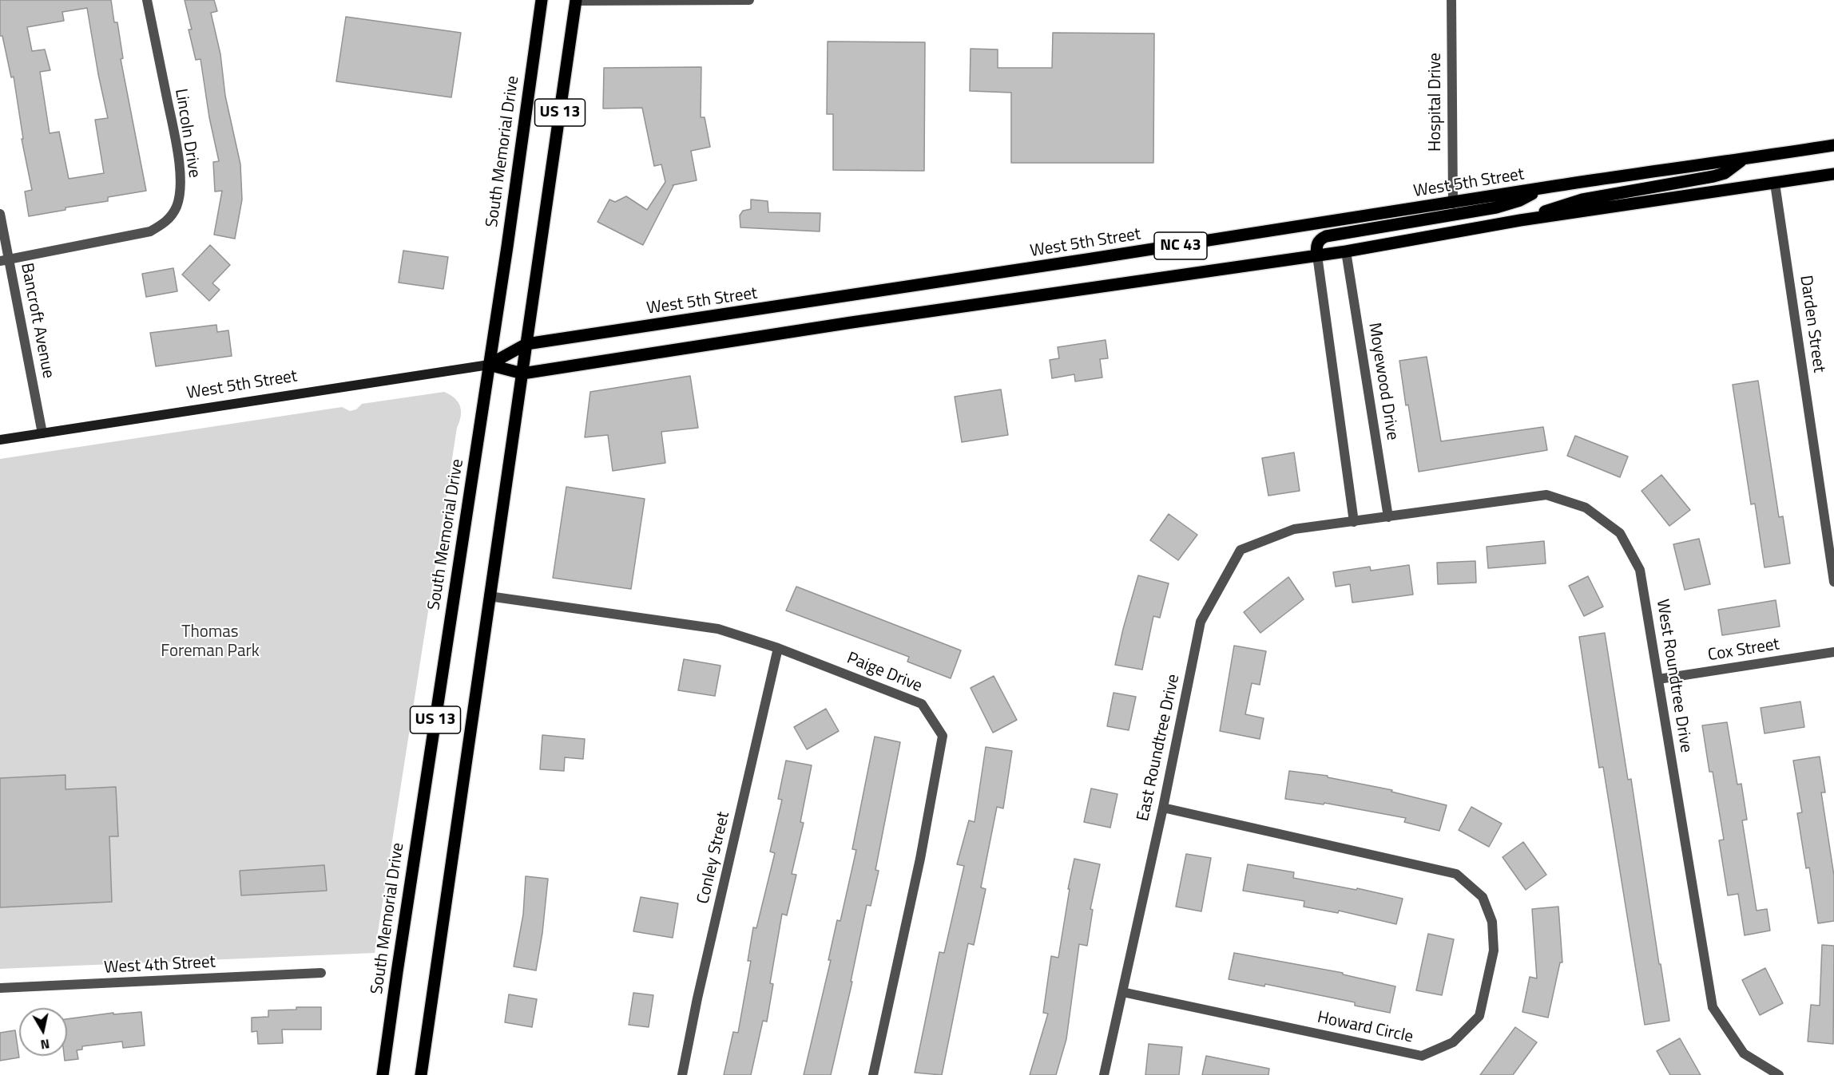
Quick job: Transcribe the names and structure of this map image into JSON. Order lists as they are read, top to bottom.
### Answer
{
  "streets": {
    "main road": [
      "US 13",
      "South Memorial Drive",
      "West 5th Street",
      "NC 43"
    ],
    "street": [
      "Hospital Drive",
      "Lincoln Drive",
      "Bancroft Avenue",
      "Darden Street",
      "Moyewood Drive",
      "Cox Street",
      "Paige Drive",
      "West Roundtree Drive",
      "East Roundtree Drive",
      "Conley Street",
      "West 4th Street",
      "Howard Circle"
    ]
  },
  "crossings": [
    ["Hospital Drive", "West 5th Street"],
    ["US 13", "West 5th Street"],
    ["US 13", "Paige Drive"],
    ["Lincoln Drive", "Bancroft Avenue"],
    ["South Memorial Drive", "West 5th Street"],
    ["West 5th Street", "Bancroft Avenue"],
    ["West 5th Street", "Darden Street"],
    ["West 5th Street", "Moyewood Drive"],
    ["Moyewood Drive", "West Roundtree Drive"],
    ["Cox Street", "West Roundtree Drive"],
    ["Paige Drive", "Conley Street"],
    ["West Roundtree Drive", "East Roundtree Drive"],
    ["East Roundtree Drive", "Howard Circle"]
  ],
  "parks": ["Thomas Foreman Park"],
  "north": "bottom"
}
